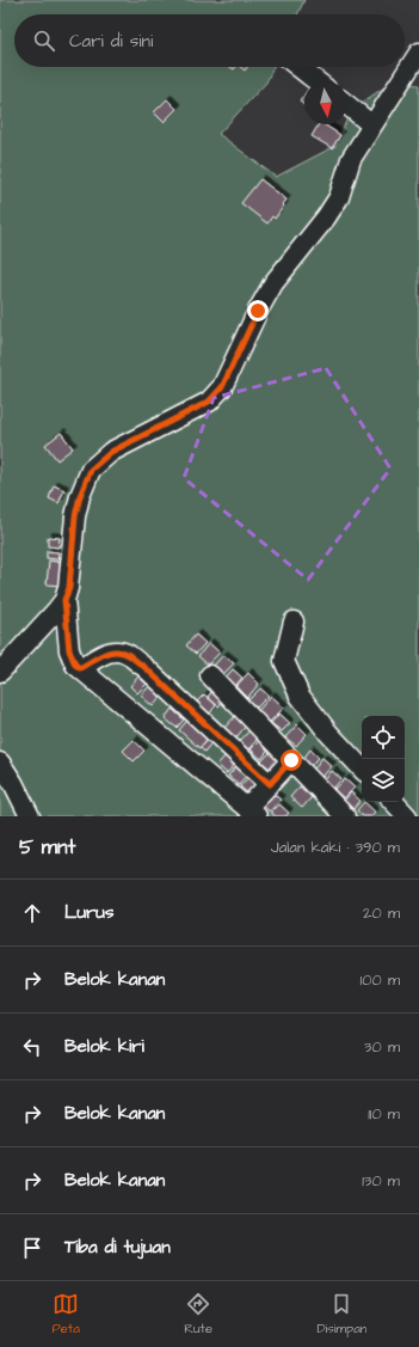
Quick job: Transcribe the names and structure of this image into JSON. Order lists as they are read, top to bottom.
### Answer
{
  "north": "bottom",
  "page": {
    "search": "Cari di sini",
    "heading": ["5 mnt", "Jalan kaki · 390 m"],
    "list": [
      ["Lurus", "20 m"],
      ["Belok kanan", "100 m"],
      ["Belok kiri", "30 m"],
      ["Belok kanan", "110 m"],
      ["Belok kanan", "130 m"],
      "Tiba di tujuan"
    ],
    "nav": ["Peta", "Rute", "Disimpan"]
  }
}
